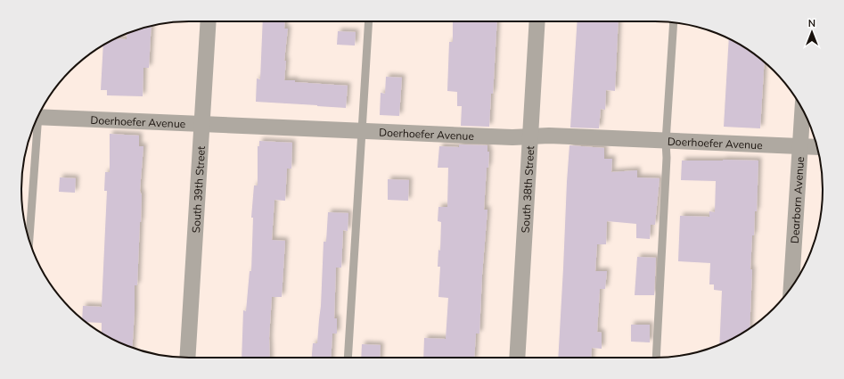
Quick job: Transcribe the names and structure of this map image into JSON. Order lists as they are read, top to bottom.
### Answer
{
  "streets": {
    "street": [
      "Doerhoefer Avenue",
      "South 39th Street",
      "South 38th Street",
      "Dearborn Avenue"
    ]
  },
  "crossings": [
    ["Doerhoefer Avenue", "South 39th Street"],
    ["Doerhoefer Avenue", "South 38th Street"],
    ["Doerhoefer Avenue", "Dearborn Avenue"]
  ],
  "north": "top"
}
